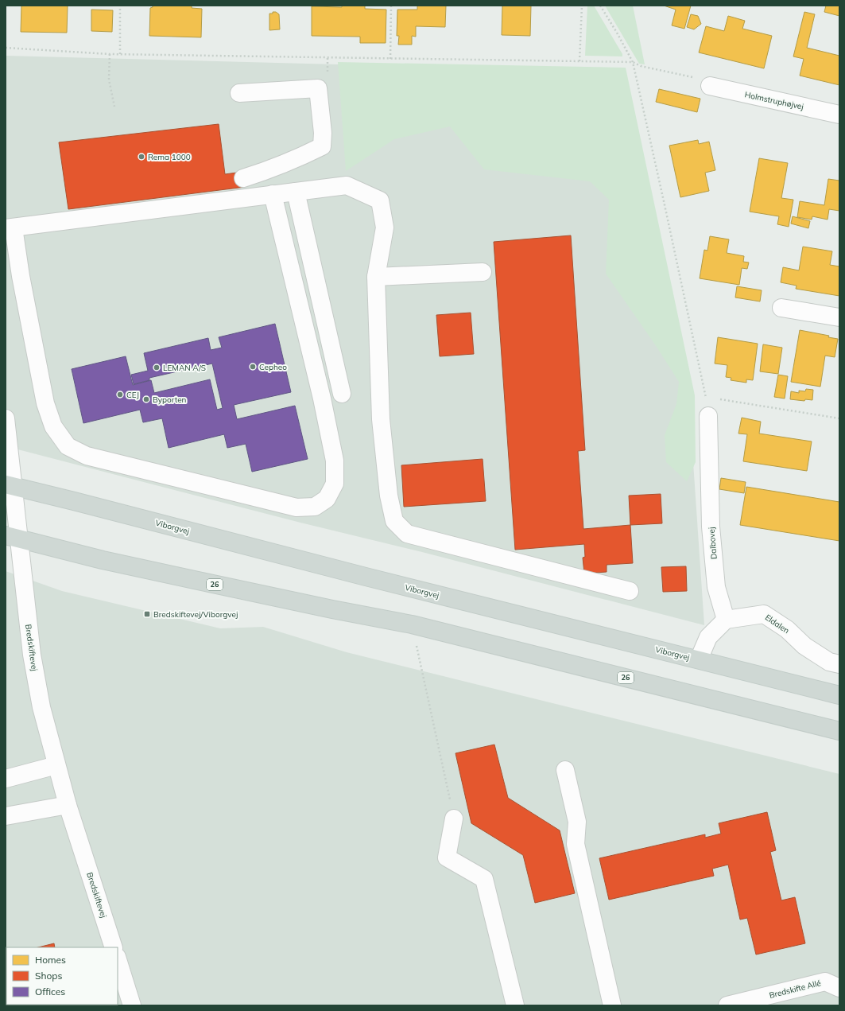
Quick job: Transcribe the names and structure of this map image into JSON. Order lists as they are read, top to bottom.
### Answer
{
  "streets": {
    "main road": ["Viborgvej", "26"],
    "street": [
      "Holmstruphøjvej",
      "Dalbovej",
      "Eldalen",
      "Bredskiftevej",
      "Bredskifte Allé"
    ]
  },
  "crossings": [
    ["Viborgvej", "Bredskiftevej"],
    ["Dalbovej", "Eldalen"],
    ["26", "Bredskiftevej"]
  ],
  "places": {
    "other": [
      "Rema 1000",
      "Cepheo",
      "LEMAN A/S",
      "CEJ",
      "Byporten"
    ],
    "transit": ["Bredskiftevej/Viborgvej"]
  },
  "legend": ["Homes", "Shops", "Offices"]
}
